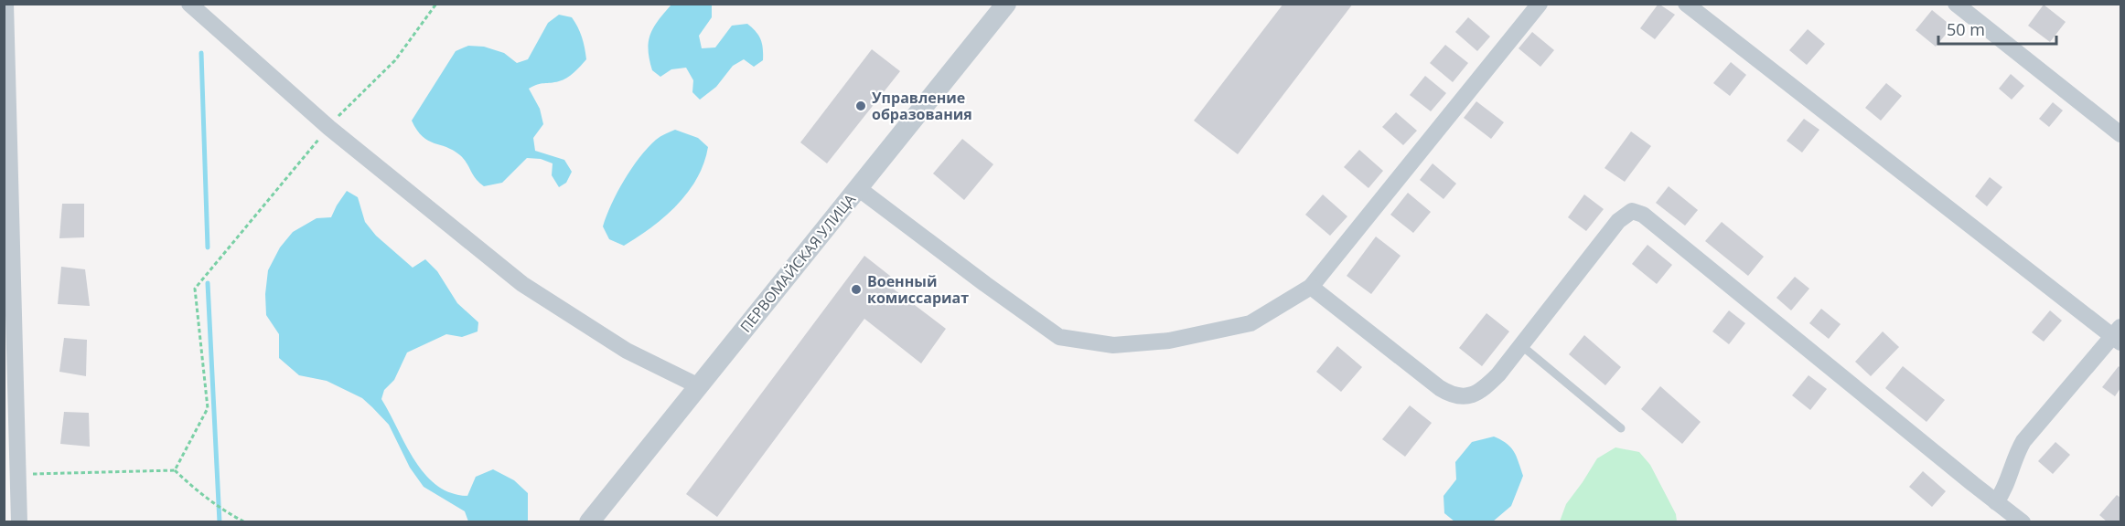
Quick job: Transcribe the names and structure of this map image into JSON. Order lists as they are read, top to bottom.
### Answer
{
  "streets": {
    "street": ["ПЕРВОМАЙСКАЯ УЛИЦА"]
  },
  "places": ["Управление образования", "Военный комиссариат"],
  "scale_bar": "50 m"
}
